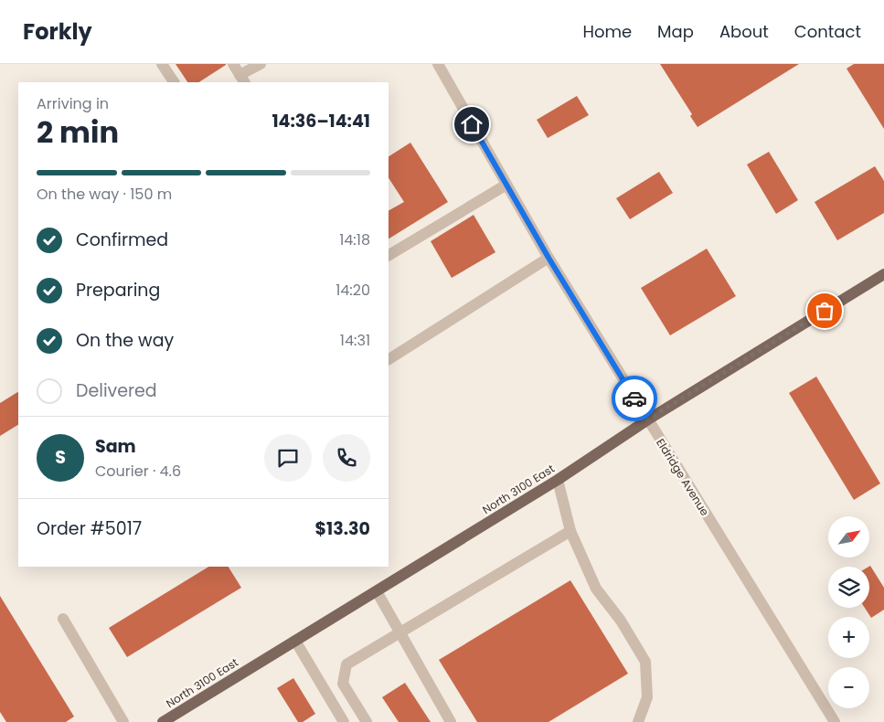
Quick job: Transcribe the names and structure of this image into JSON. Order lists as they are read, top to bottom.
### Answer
{
  "streets": {
    "main road": ["North 3100 East"],
    "street": ["Eldridge Avenue"]
  },
  "crossings": [
    ["Eldridge Avenue", "North 3100 East"]
  ],
  "north": "top right",
  "page": {
    "header": "Forkly",
    "nav": [
      "Home",
      "Map",
      "About",
      "Contact"
    ],
    "heading": ["2 min", "Arriving in", "14:36–14:41"],
    "panel": [
      "Sam",
      "Courier · 4.6",
      "Order #5017",
      "$13.30"
    ],
    "bar": "On the way · 150 m",
    "list": [
      ["Confirmed", "14:18"],
      ["Preparing", "14:20"],
      ["On the way", "14:31"],
      "Delivered"
    ],
    "round": "S",
    "map_buttons": ["+", "−"]
  }
}
